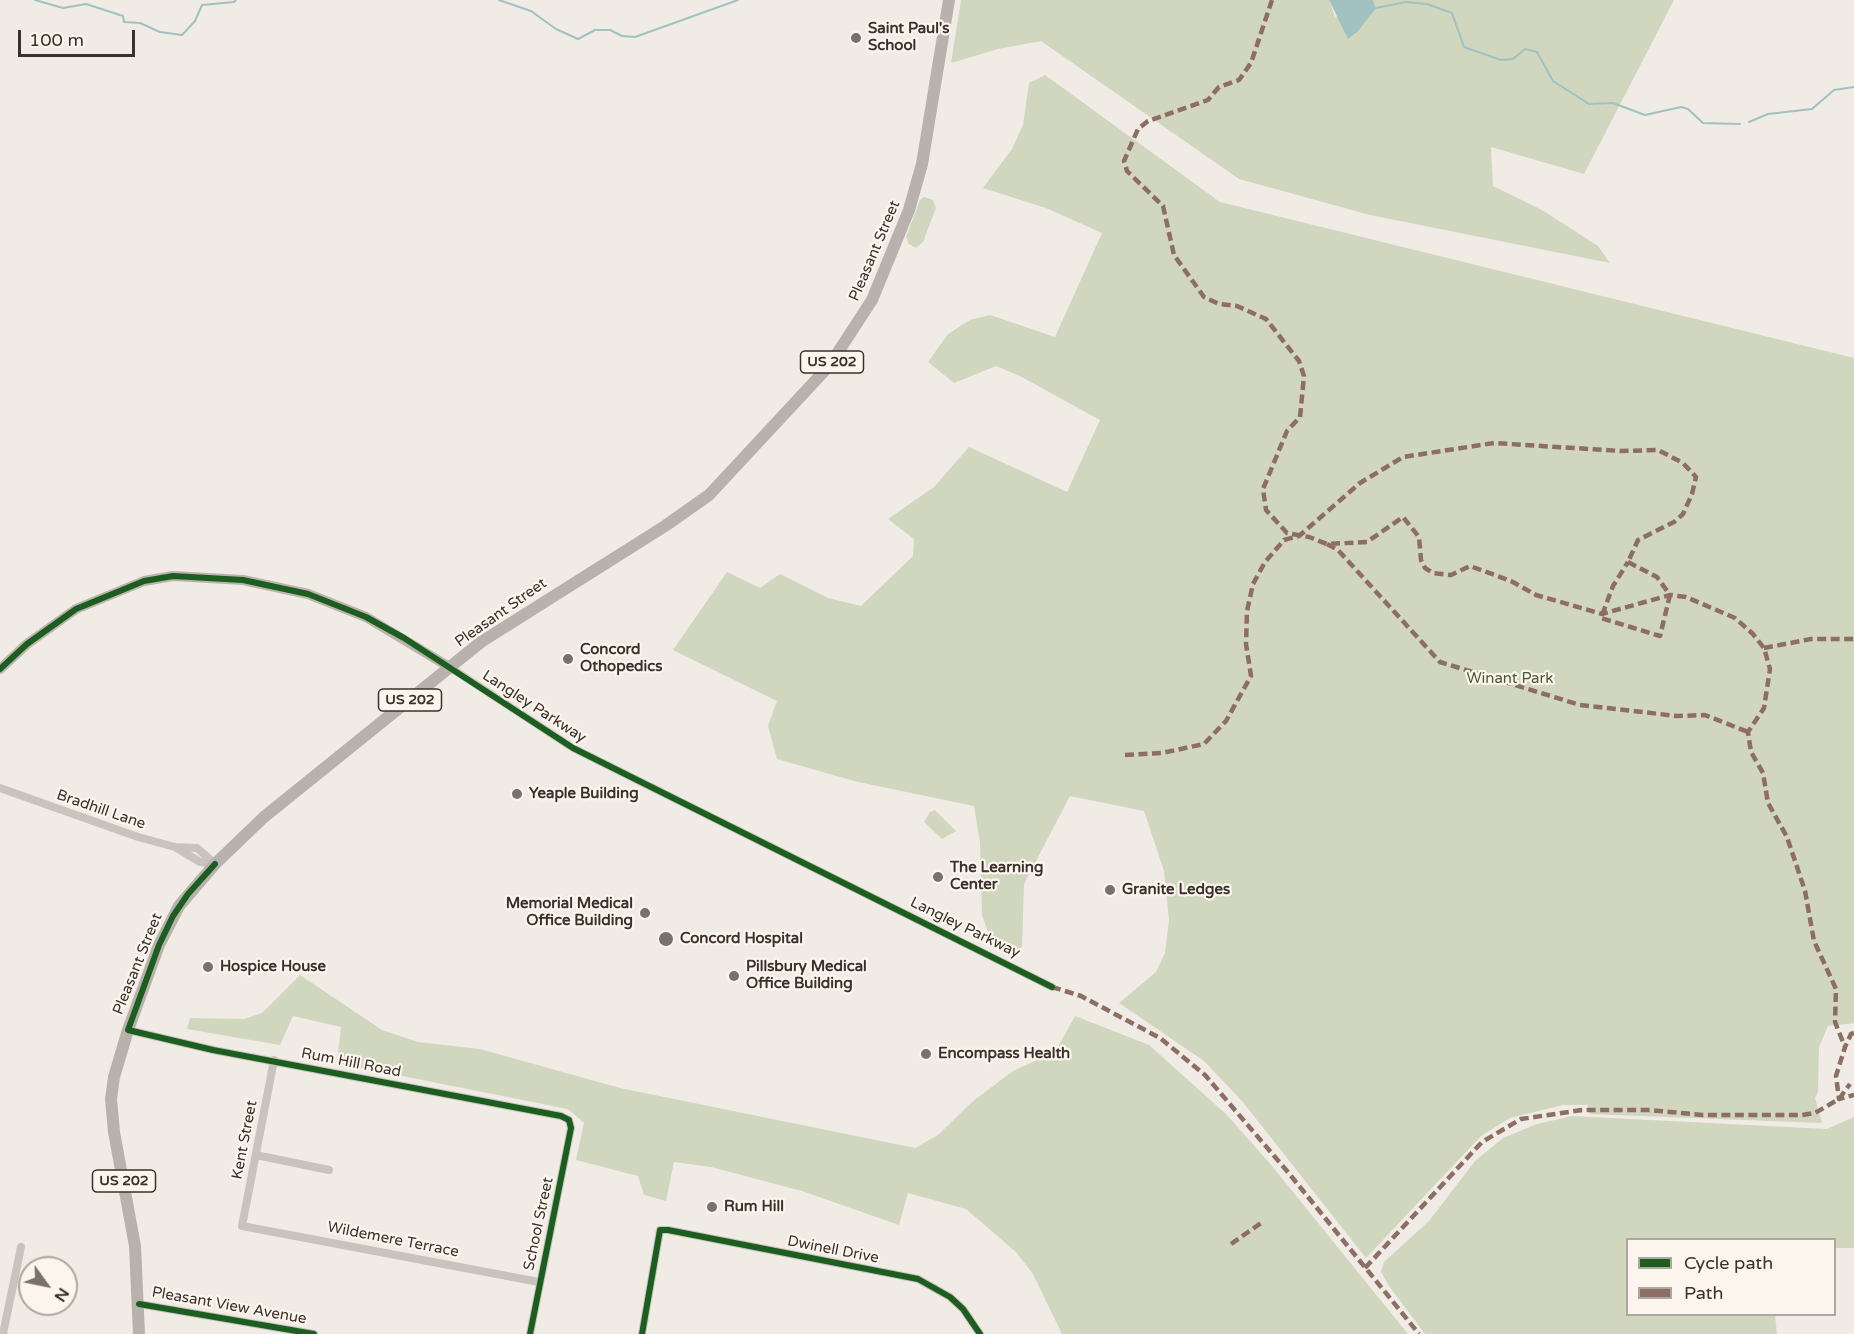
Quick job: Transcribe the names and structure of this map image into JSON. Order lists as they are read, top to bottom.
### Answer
{
  "streets": {
    "main road": ["Pleasant Street", "US 202"],
    "street": [
      "Langley Parkway",
      "Bradhill Lane",
      "Rum Hill Road",
      "Kent Street",
      "School Street",
      "Wildemere Terrace",
      "Dwinell Drive",
      "Pleasant View Avenue"
    ]
  },
  "crossings": [
    ["Pleasant Street", "Langley Parkway"],
    ["Pleasant Street", "Bradhill Lane"],
    ["Pleasant Street", "Rum Hill Road"],
    ["Pleasant Street", "Pleasant View Avenue"],
    ["Rum Hill Road", "Kent Street"],
    ["Rum Hill Road", "School Street"],
    ["Kent Street", "Wildemere Terrace"],
    ["School Street", "Wildemere Terrace"]
  ],
  "parks": ["Winant Park"],
  "places": [
    "Saint Paul's School",
    "Concord Othopedics",
    "Yeaple Building",
    "The Learning Center",
    "Granite Ledges",
    "Memorial Medical Office Building",
    "Concord Hospital",
    "Hospice House",
    "Pillsbury Medical Office Building",
    "Encompass Health",
    "Rum Hill"
  ],
  "legend": ["Cycle path", "Path"],
  "scale_bar": "100 m",
  "north": "bottom right"
}
